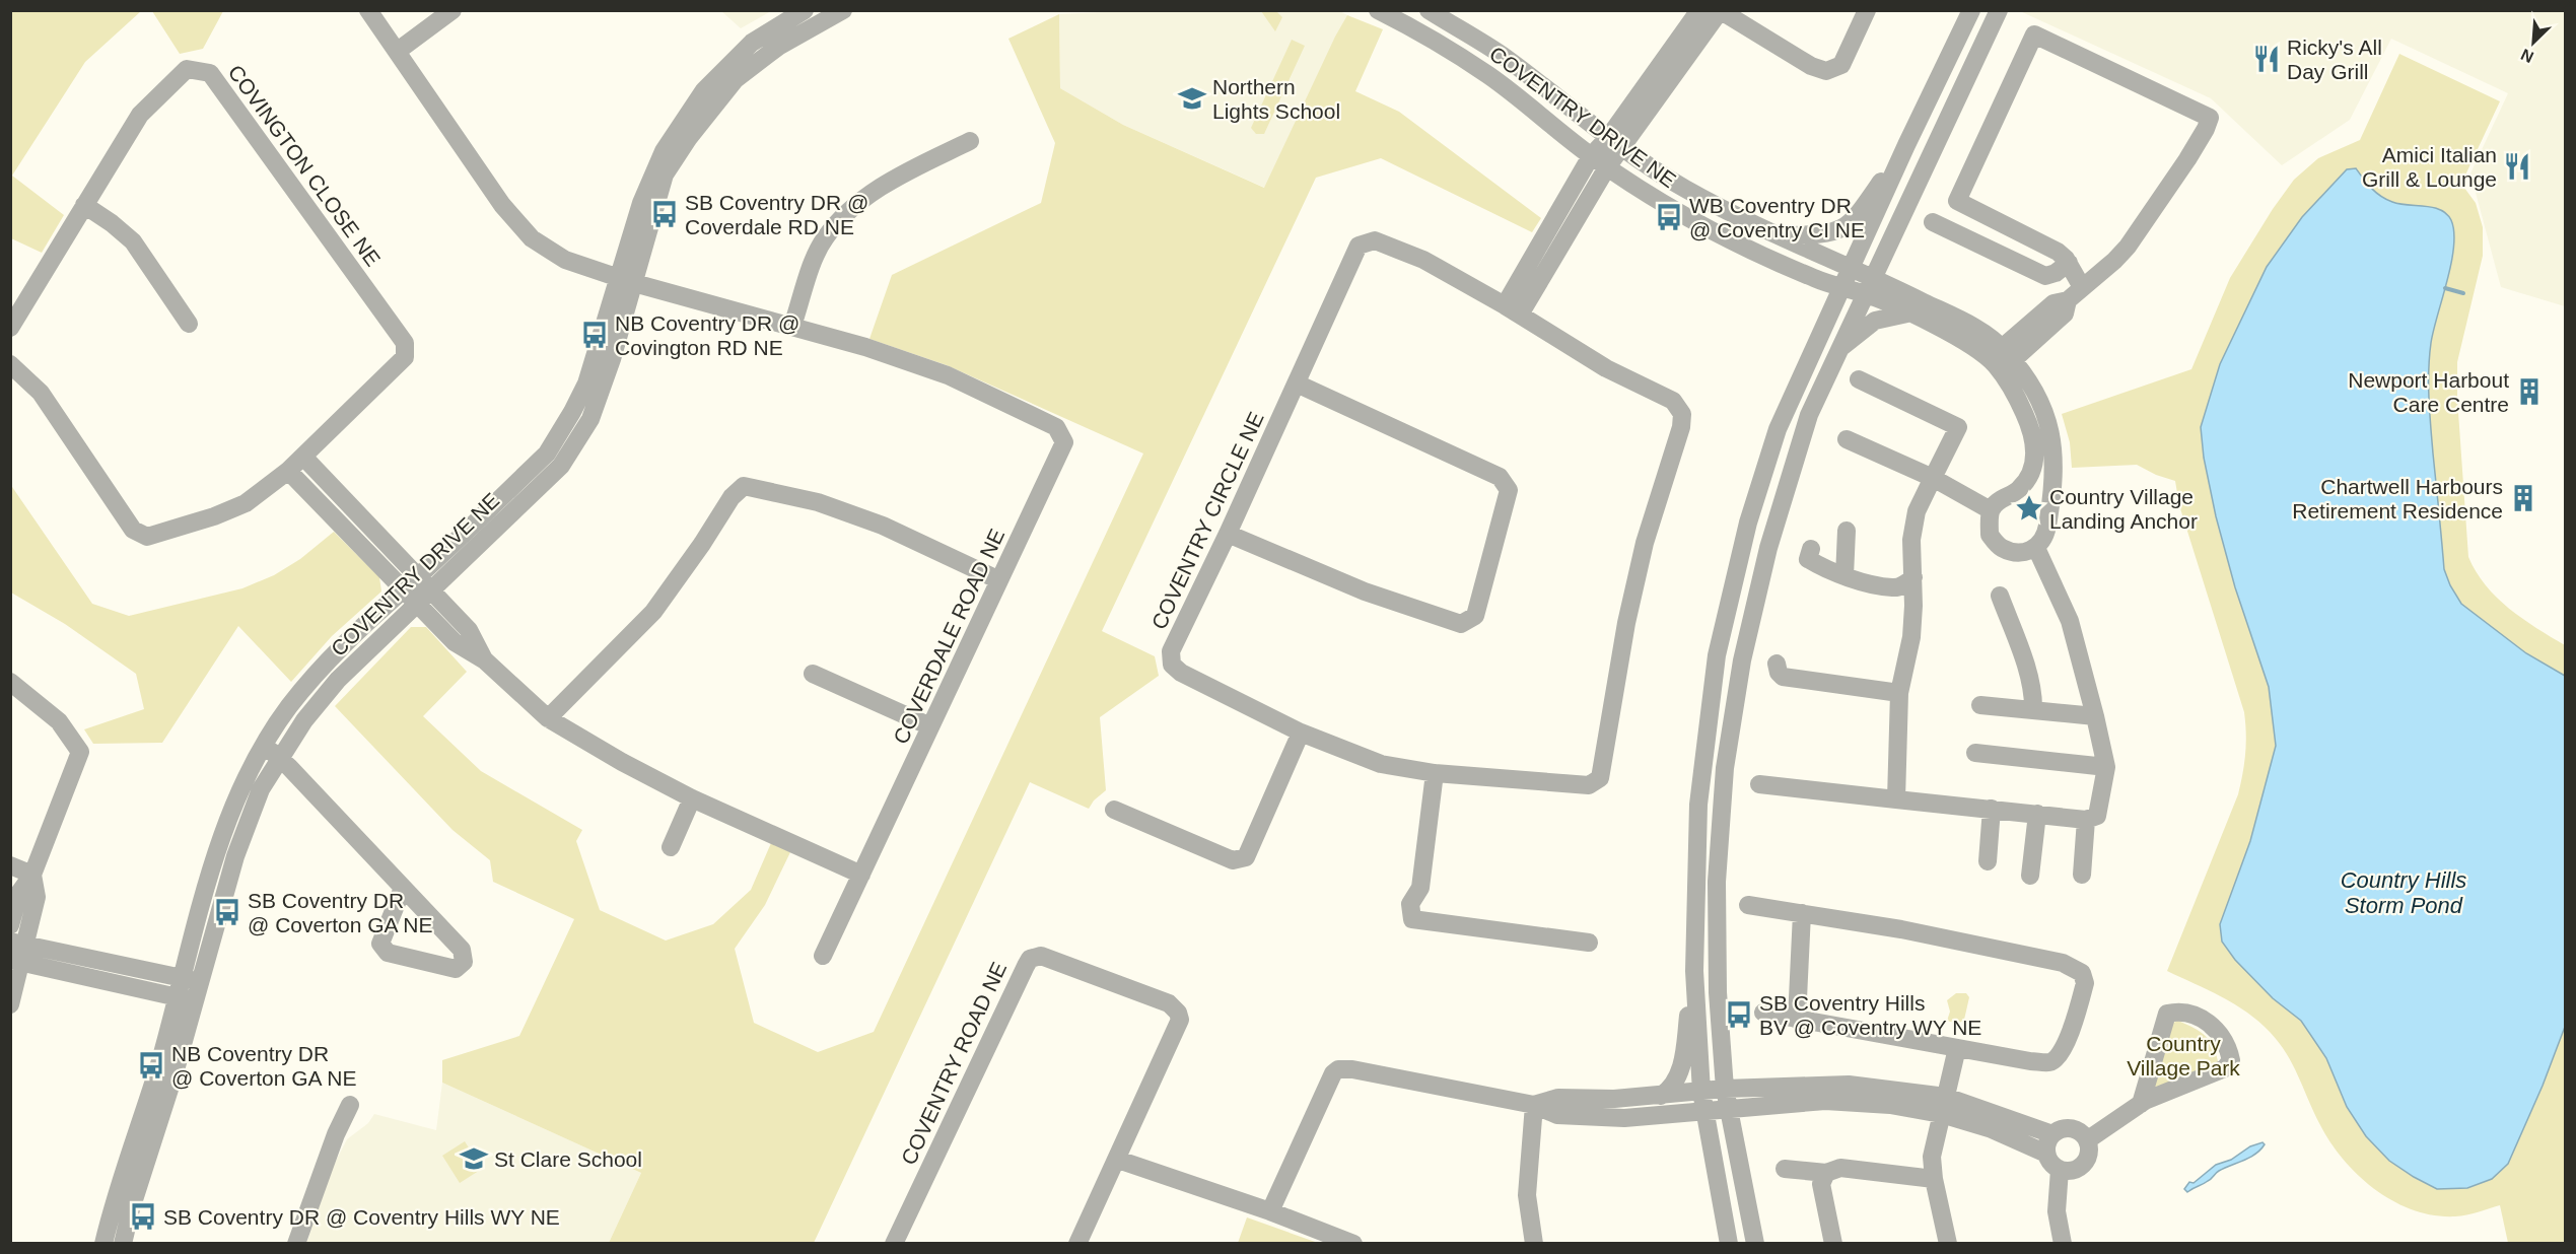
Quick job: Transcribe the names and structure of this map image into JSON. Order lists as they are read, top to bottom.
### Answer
{
  "streets": {
    "street": [
      "COVENTRY DRIVE NE",
      "COVINGTON CLOSE NE",
      "COVENTRY CIRCLE NE",
      "COVERDALE ROAD NE",
      "COVENTRY ROAD NE"
    ]
  },
  "crossings": [
    ["COVENTRY DRIVE NE", "COVERDALE ROAD NE"]
  ],
  "water": ["Country Hills Storm Pond"],
  "parks": ["Country Village Park"],
  "places": {
    "restaurant": ["Ricky's All Day Grill", "Amici Italian Grill & Lounge"],
    "school or university": ["Northern Lights School", "St Clare School"],
    "bus stop": [
      "SB Coventry DR @ Coverdale RD NE",
      "WB Coventry DR @ Coventry CI NE",
      "NB Coventry DR @ Covington RD NE",
      "SB Coventry DR @ Coverton GA NE",
      "SB Coventry Hills BV @ Coventry WY NE",
      "NB Coventry DR @ Coverton GA NE",
      "SB Coventry DR @ Coventry Hills WY NE"
    ],
    "building": ["Newport Harbout Care Centre", "Chartwell Harbours Retirement Residence"],
    "place": ["Country Village Landing Anchor"]
  },
  "north": "bottom left"
}
